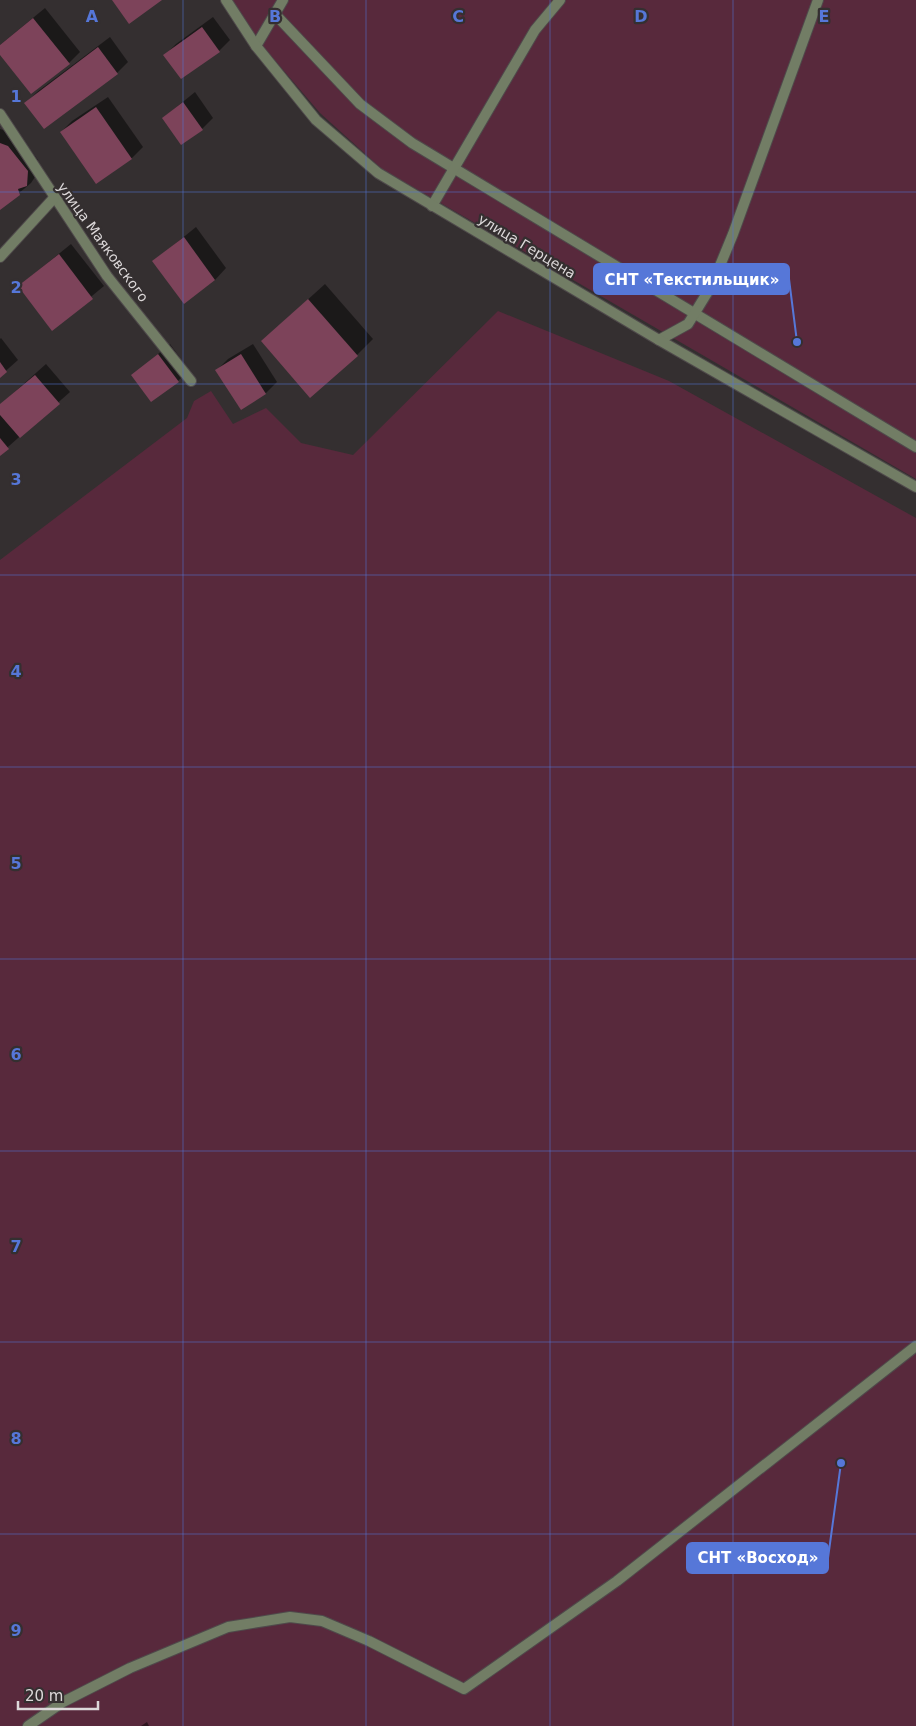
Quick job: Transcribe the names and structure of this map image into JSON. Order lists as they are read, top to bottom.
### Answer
{
  "streets": {
    "street": ["улица Маяковского", "улица Герцена"]
  },
  "places": ["СНТ «Текстильщик»", "СНТ «Восход»"],
  "scale_bar": "20 m",
  "grid": {
    "columns": [
      "A",
      "B",
      "C",
      "D",
      "E"
    ],
    "rows": [
      "1",
      "2",
      "3",
      "4",
      "5",
      "6",
      "7",
      "8",
      "9"
    ]
  }
}
